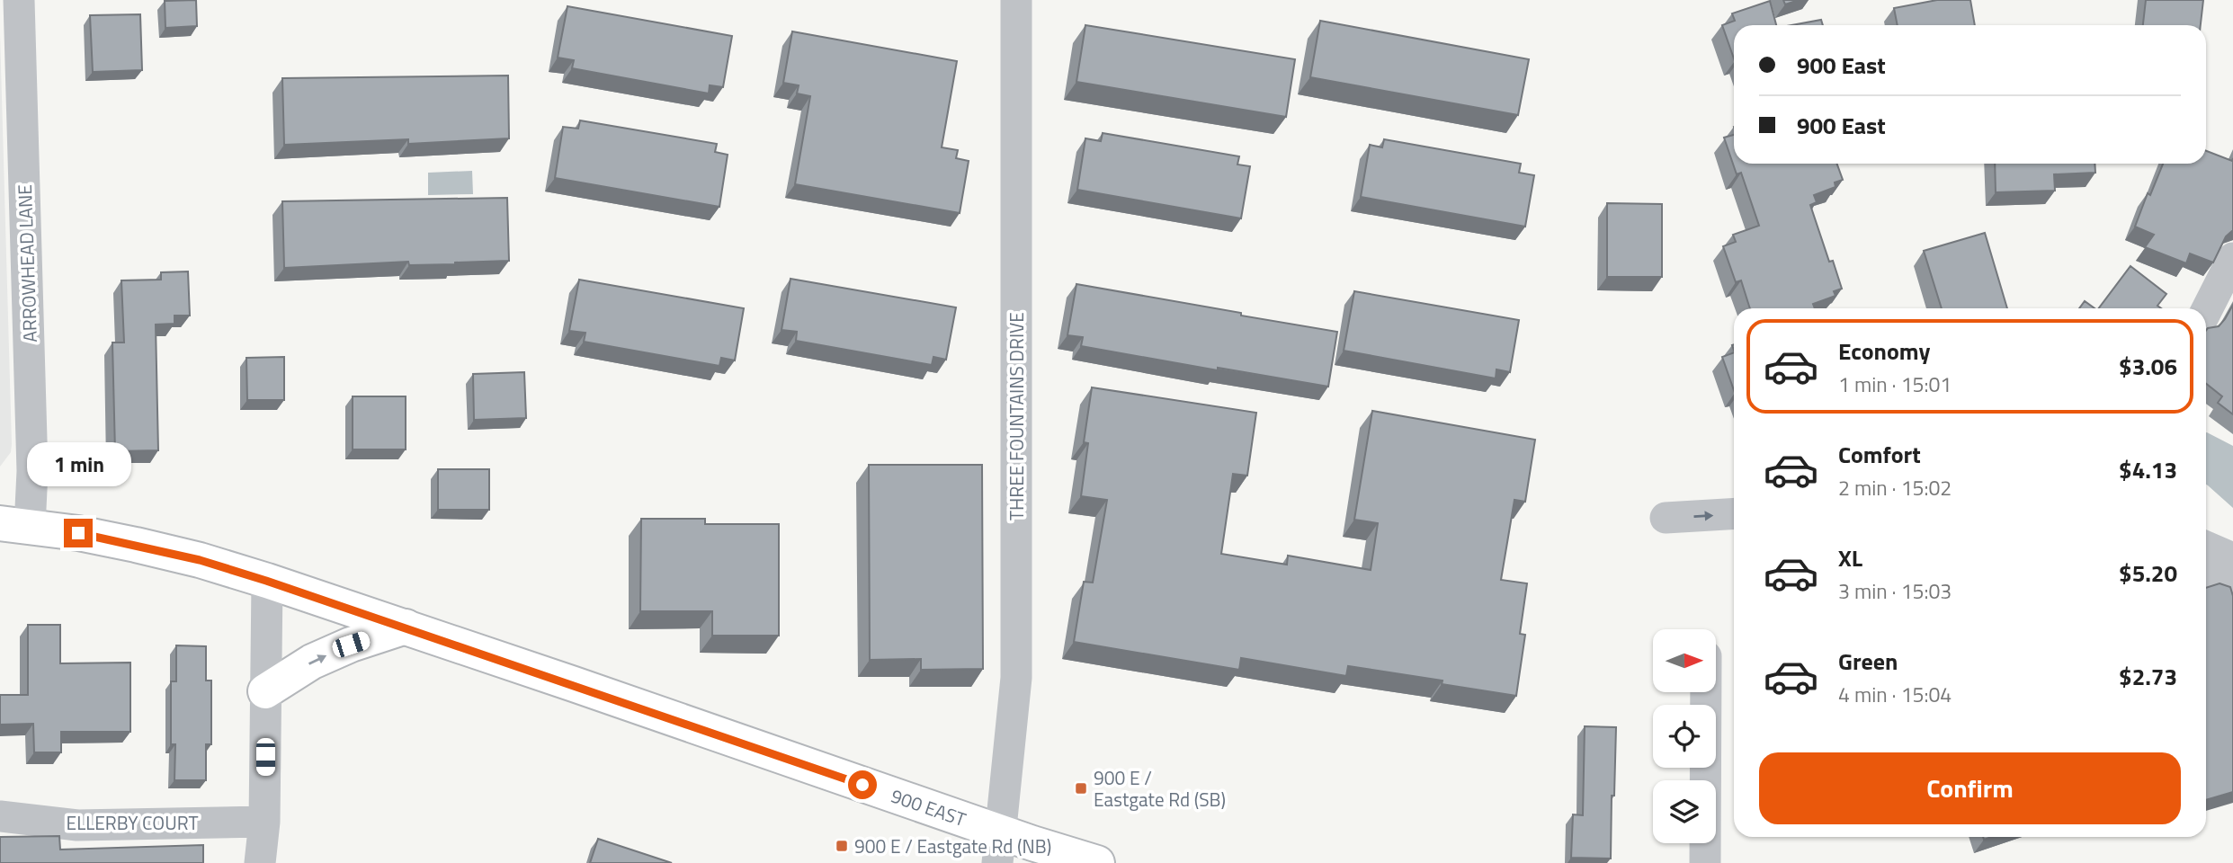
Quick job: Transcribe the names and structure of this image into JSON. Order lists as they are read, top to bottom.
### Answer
{
  "streets": {
    "main road": ["900 EAST"],
    "street": ["ARROWHEAD LANE", "THREE FOUNTAINS DRIVE", "ELLERBY COURT"]
  },
  "crossings": [
    ["ARROWHEAD LANE", "900 EAST"],
    ["THREE FOUNTAINS DRIVE", "900 EAST"]
  ],
  "places": {
    "transit": ["900 E / Eastgate Rd (SB)", "900 E / Eastgate Rd (NB)"]
  },
  "north": "right",
  "page": {
    "banner": ["900 East", "900 East"],
    "list": [
      {
        "name": "Economy",
        "note": "1 min · 15:01",
        "value": "$3.06"
      },
      {
        "name": "Comfort",
        "note": "2 min · 15:02",
        "value": "$4.13"
      },
      {
        "name": "XL",
        "note": "3 min · 15:03",
        "value": "$5.20"
      },
      {
        "name": "Green",
        "note": "4 min · 15:04",
        "value": "$2.73"
      }
    ],
    "bubble": "1 min",
    "buttons": "Confirm"
  }
}
